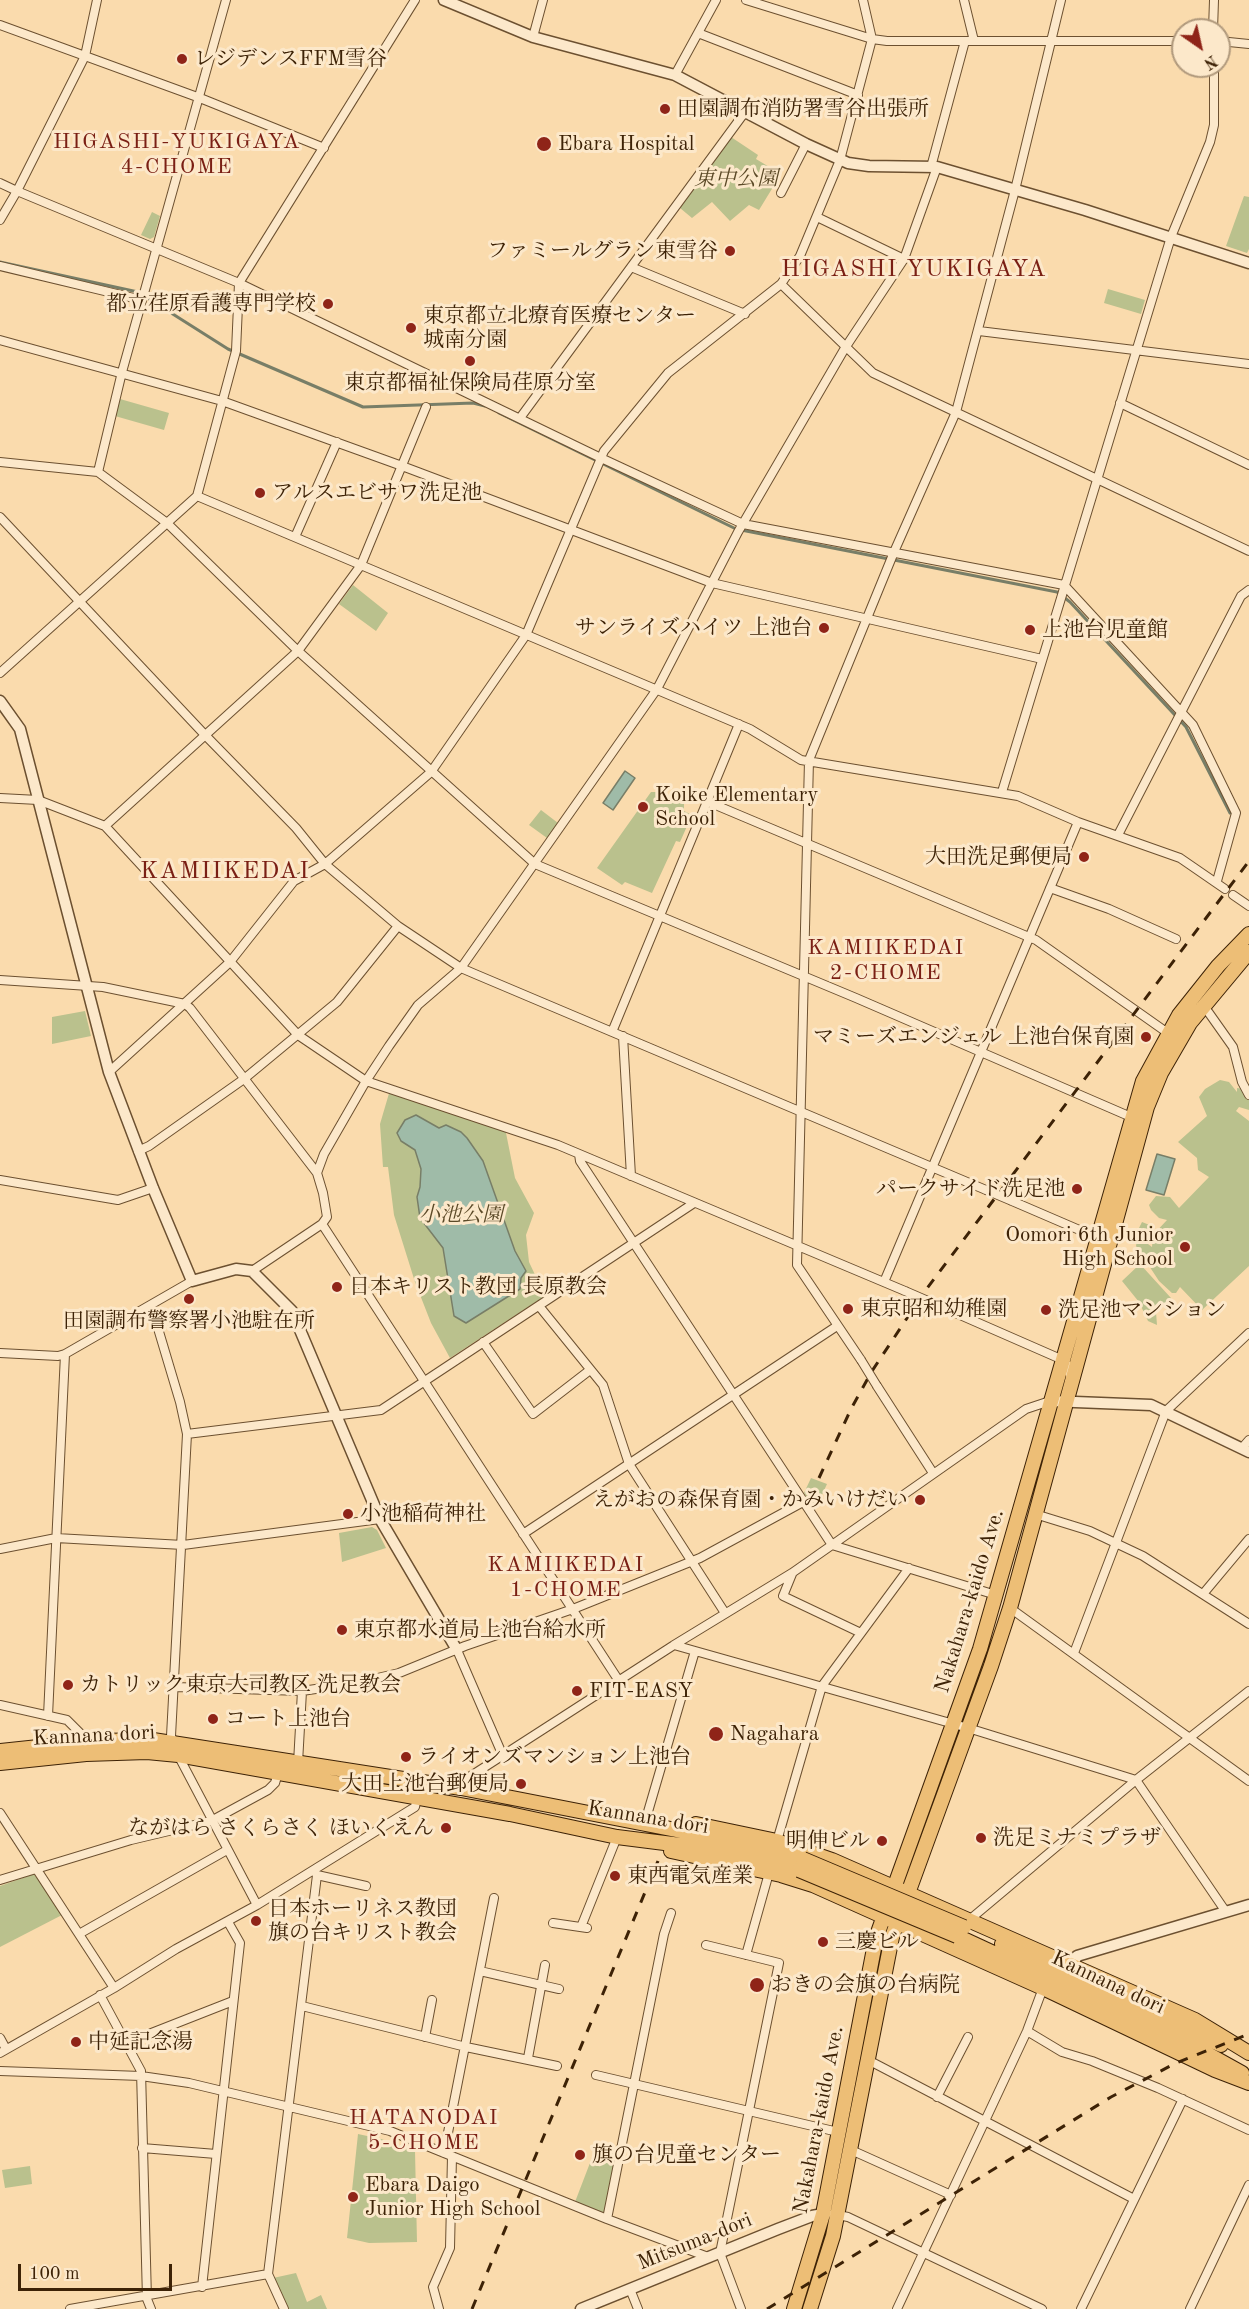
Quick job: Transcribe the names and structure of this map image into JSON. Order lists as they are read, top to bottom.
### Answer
{
  "streets": {
    "main road": ["Nakahara-kaido Ave.", "Kannana dori"],
    "street": ["Mitsuma-dori"]
  },
  "crossings": [
    ["Nakahara-kaido Ave.", "Mitsuma-dori"]
  ],
  "districts": [
    "HIGASHI-YUKIGAYA 4-CHOME",
    "HIGASHI YUKIGAYA",
    "KAMIIKEDAI",
    "KAMIIKEDAI 2-CHOME",
    "KAMIIKEDAI 1-CHOME",
    "HATANODAI 5-CHOME"
  ],
  "parks": ["東中公園", "小池公園"],
  "places": [
    "レジデンスFFM雪谷",
    "田園調布消防署雪谷出張所",
    "Ebara Hospital",
    "ファミールグラン東雪谷",
    "都立荏原看護専門学校",
    "東京都立北療育医療センター 城南分園",
    "東京都福祉保険局荏原分室",
    "アルスエビサワ洗足池",
    "サンライズハイツ 上池台",
    "上池台児童館",
    "Koike Elementary School",
    "大田洗足郵便局",
    "マミーズエンジェル 上池台保育園",
    "パークサイド洗足池",
    "Oomori 6th Junior High School",
    "日本キリスト教団 長原教会",
    "田園調布警察署小池駐在所",
    "東京昭和幼稚園",
    "洗足池マンション",
    "えがおの森保育園・かみいけだい",
    "小池稲荷神社",
    "東京都水道局上池台給水所",
    "カトリック東京大司教区 洗足教会",
    "FIT-EASY",
    "コート上池台",
    "Nagahara",
    "ライオンズマンション上池台",
    "大田上池台郵便局",
    "ながはら さくらさく ほいくえん",
    "洗足ミナミプラザ",
    "明伸ビル",
    "東西電気産業",
    "日本ホーリネス教団 旗の台キリスト教会",
    "三慶ビル",
    "おきの会旗の台病院",
    "中延記念湯",
    "旗の台児童センター",
    "Ebara Daigo Junior High School"
  ],
  "scale_bar": "100 m",
  "north": "bottom right"
}
